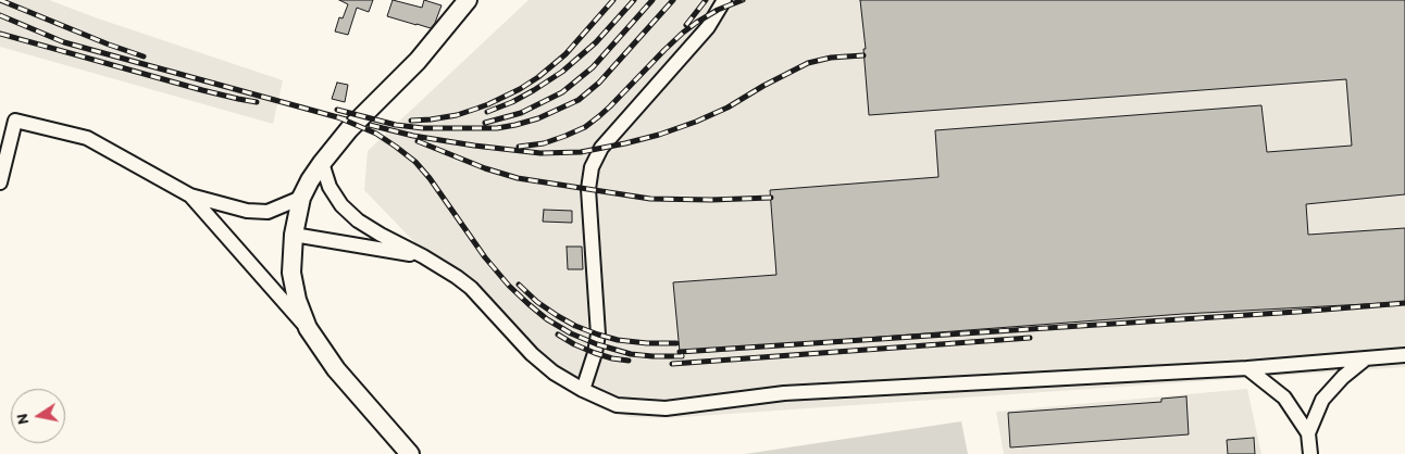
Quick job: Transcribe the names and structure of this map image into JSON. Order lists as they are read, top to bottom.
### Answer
{
  "north": "left"
}
